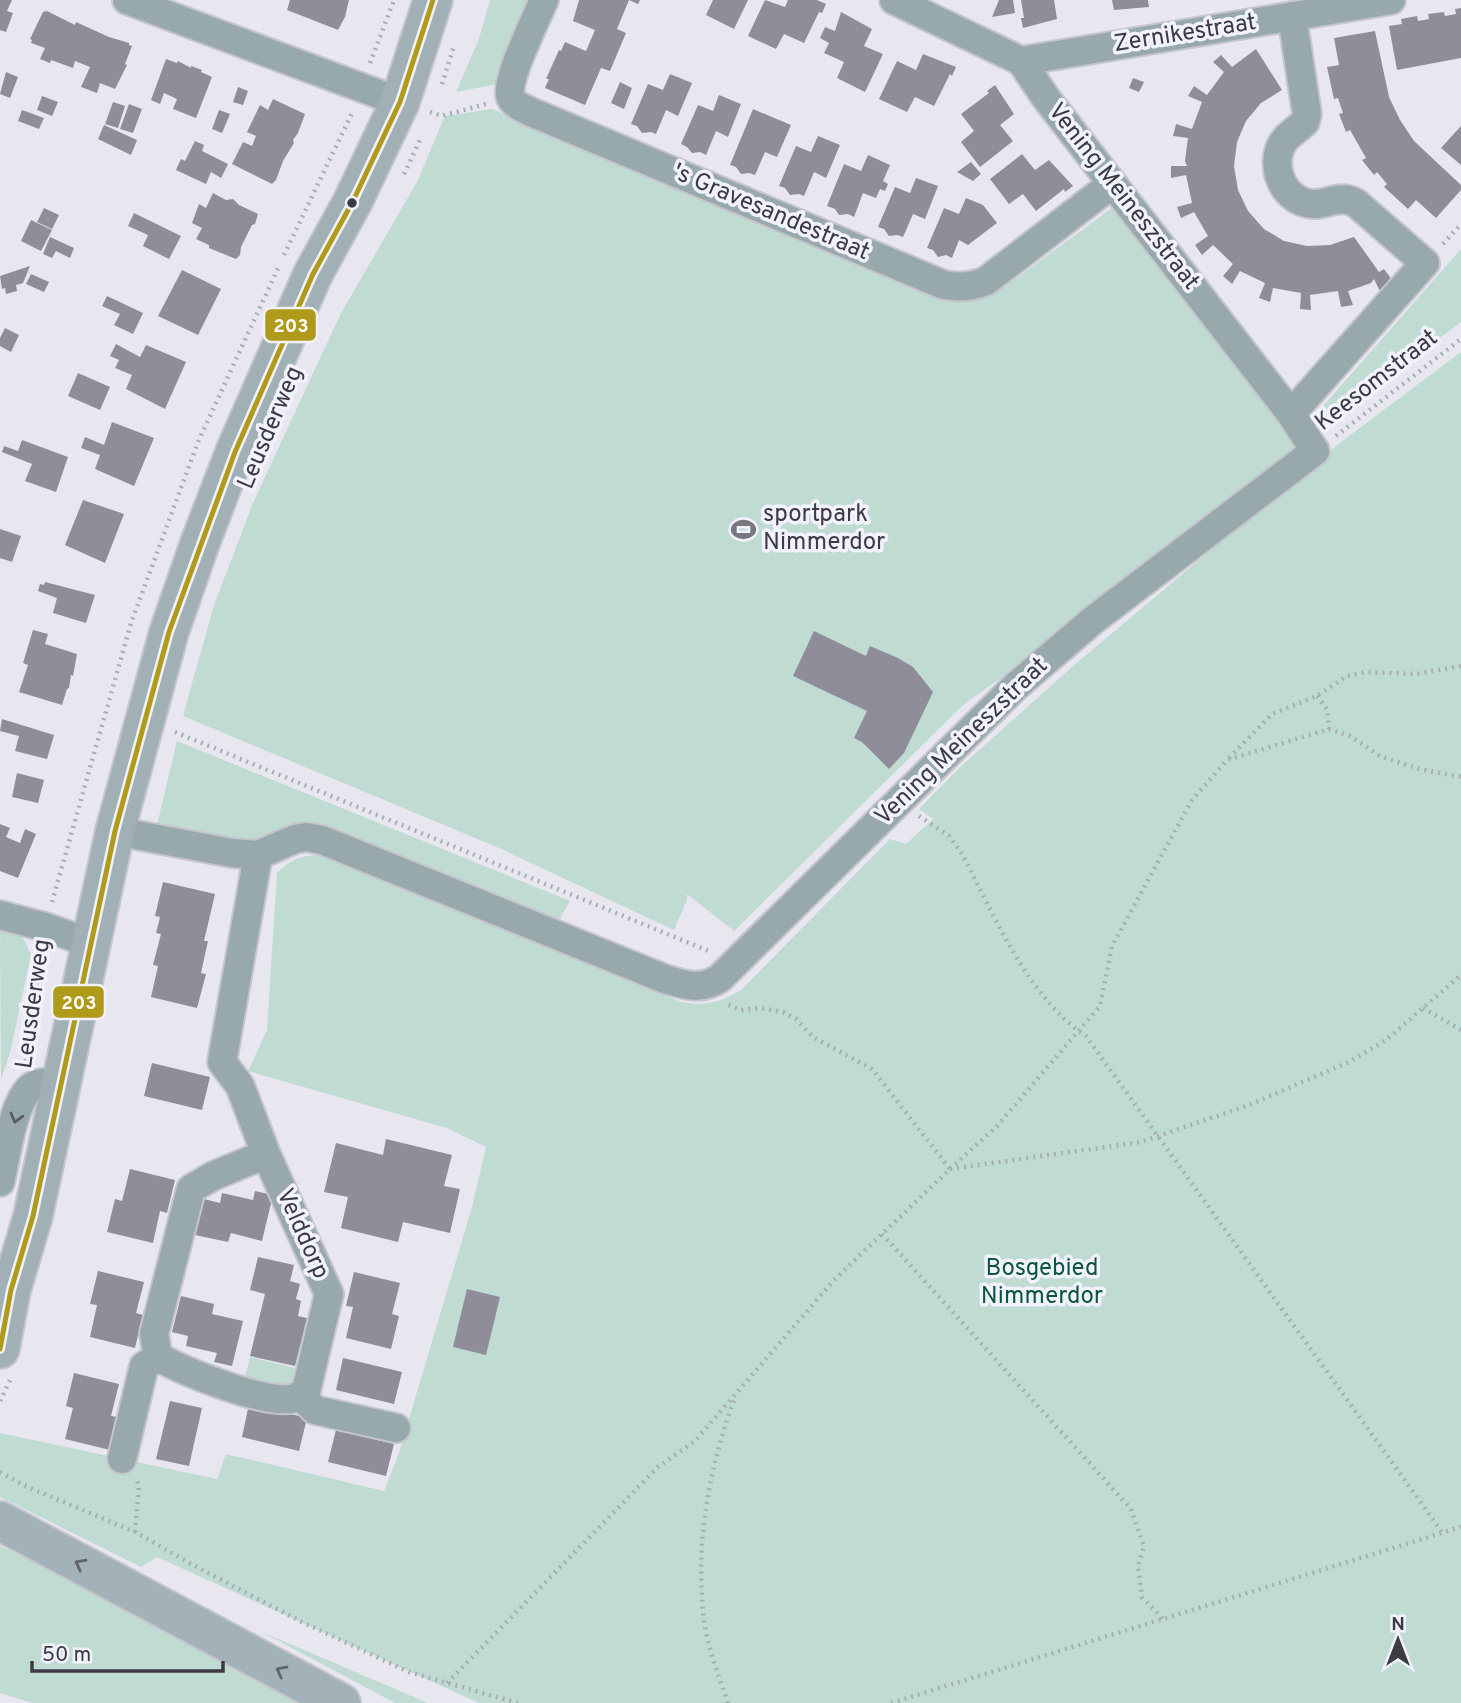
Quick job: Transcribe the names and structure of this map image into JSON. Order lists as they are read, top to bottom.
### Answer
{
  "streets": {
    "street": [
      "Zernikestraat",
      "Vening Meineszstraat",
      "'s Gravesandestraat",
      "Leusderweg",
      "Velddorp"
    ],
    "path": ["Keesomstraat"]
  },
  "crossings": [
    ["Zernikestraat", "Vening Meineszstraat"],
    ["Vening Meineszstraat", "'s Gravesandestraat"],
    ["Vening Meineszstraat", "Keesomstraat"]
  ],
  "parks": ["Bosgebied Nimmerdor"],
  "places": {
    "sports": ["sportpark Nimmerdor"]
  },
  "lines": ["transit line 203"],
  "scale_bar": "50 m",
  "north": "top"
}
